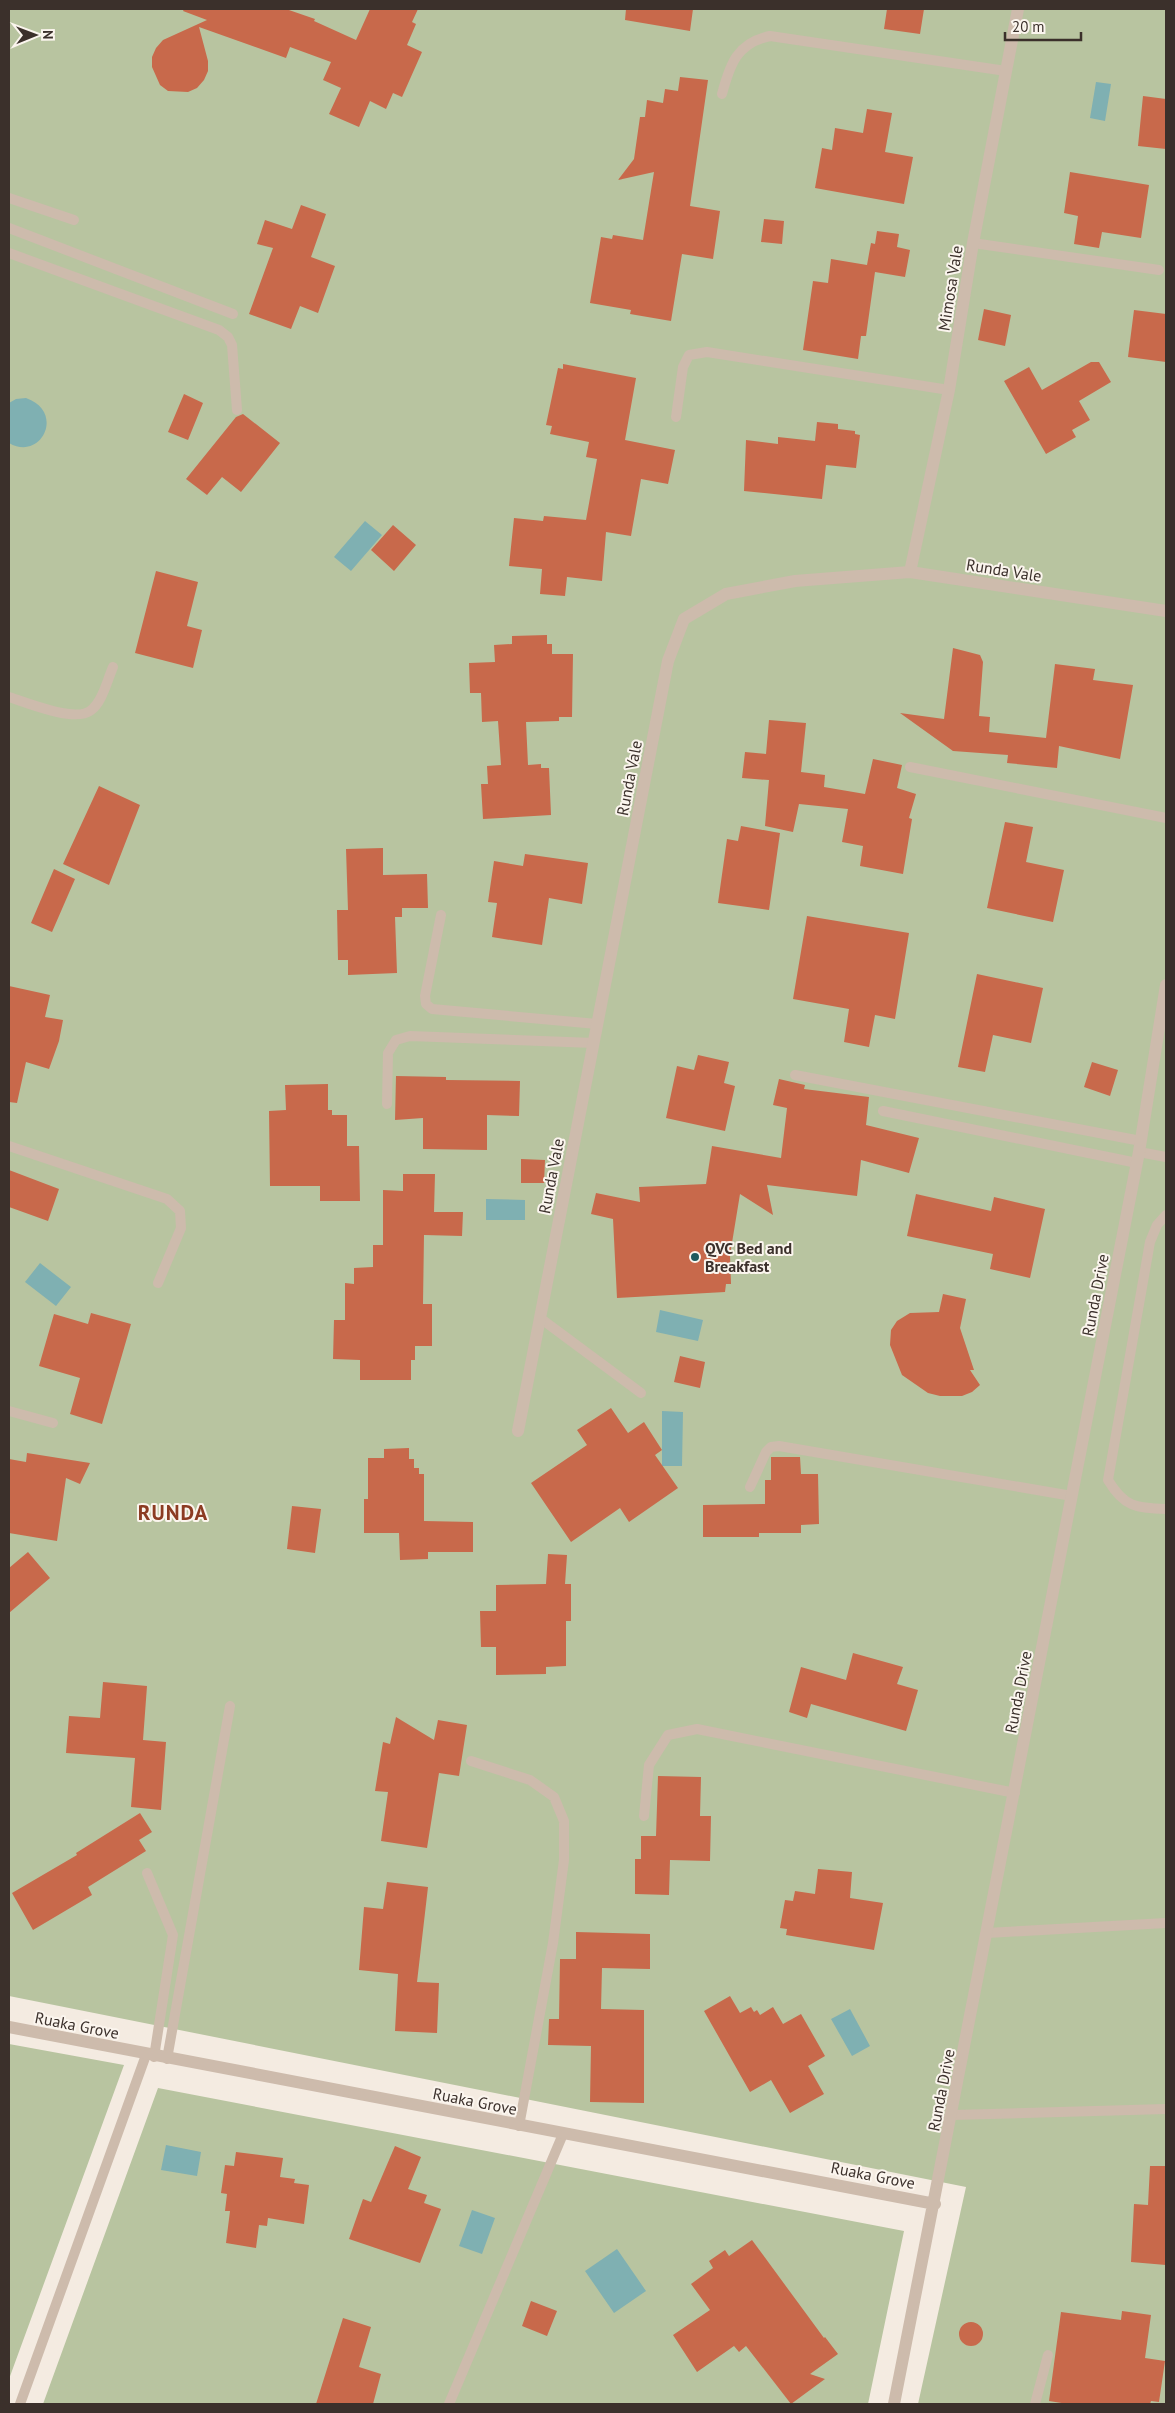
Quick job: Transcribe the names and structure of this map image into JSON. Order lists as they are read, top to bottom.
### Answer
{
  "streets": {
    "street": [
      "Mimosa Vale",
      "Runda Vale",
      "Runda Drive",
      "Ruaka Grove"
    ]
  },
  "crossings": [
    ["Mimosa Vale", "Runda Vale"],
    ["Runda Drive", "Ruaka Grove"]
  ],
  "districts": ["RUNDA"],
  "places": ["QVC Bed and Breakfast"],
  "scale_bar": "20 m",
  "north": "right"
}
